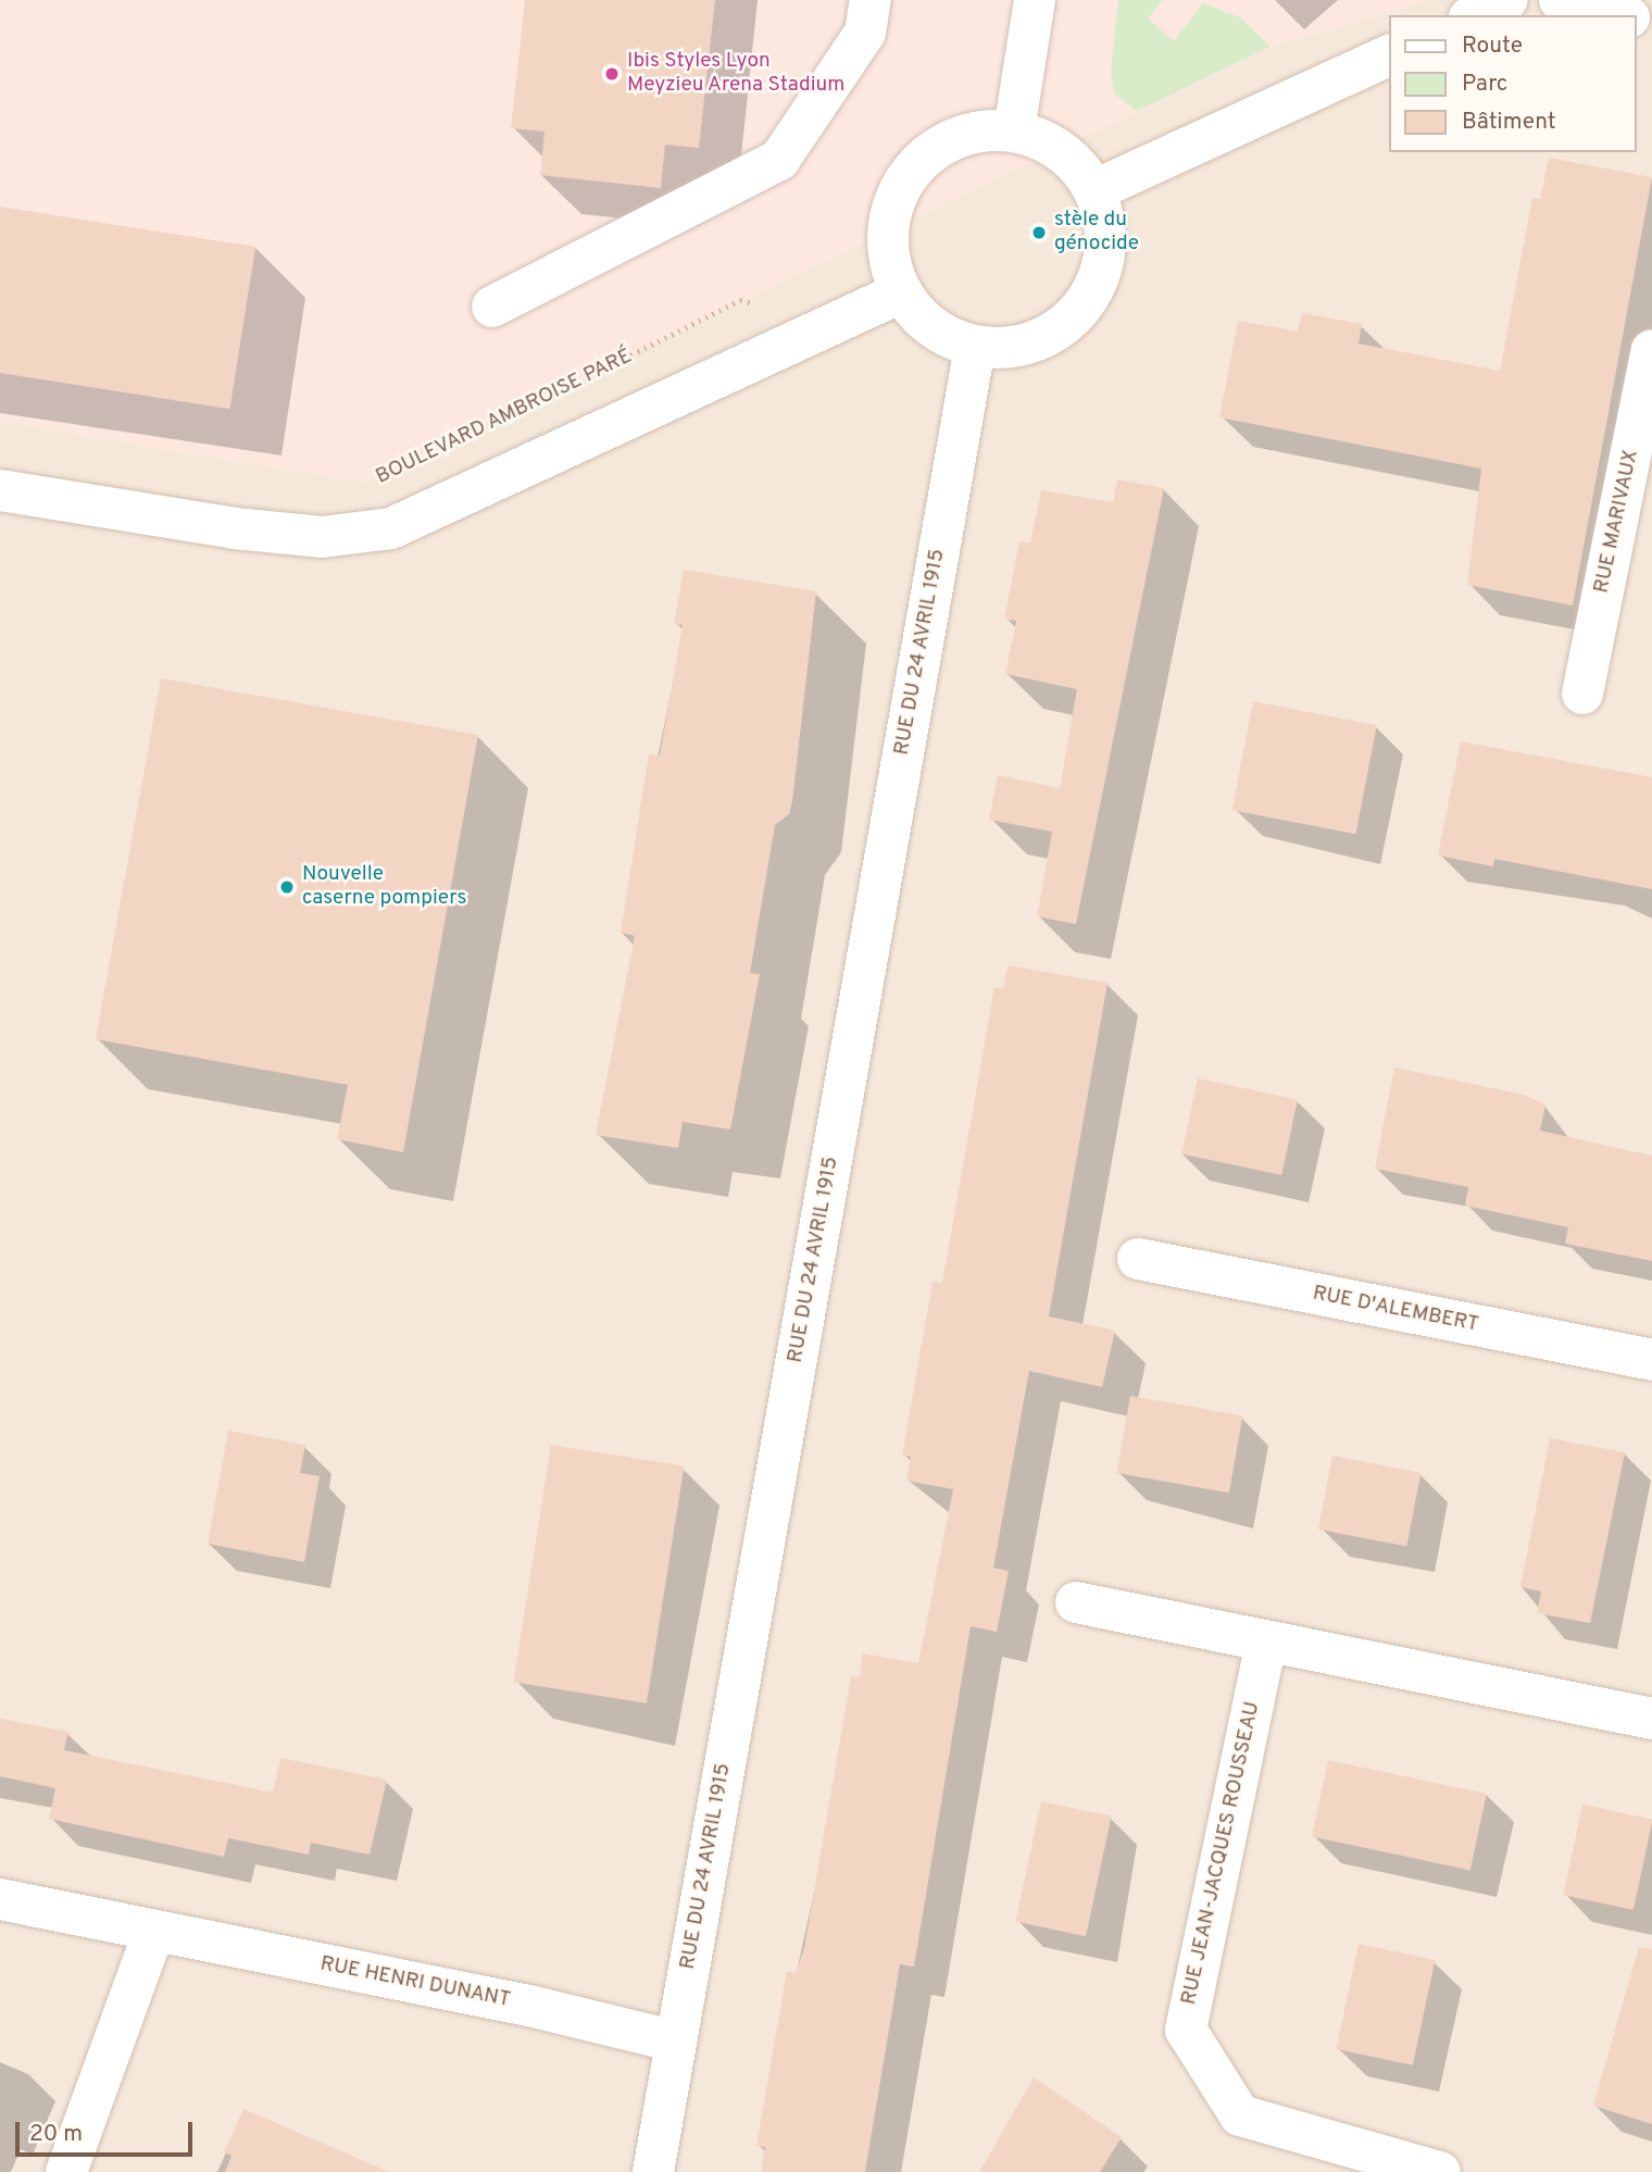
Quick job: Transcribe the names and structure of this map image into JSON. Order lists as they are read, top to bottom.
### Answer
{
  "streets": {
    "street": [
      "RUE MARIVAUX",
      "RUE DU 24 AVRIL 1915",
      "RUE D'ALEMBERT",
      "RUE JEAN-JACQUES ROUSSEAU",
      "RUE HENRI DUNANT"
    ],
    "path": ["BOULEVARD AMBROISE PARÉ"]
  },
  "crossings": [
    ["RUE DU 24 AVRIL 1915", "RUE HENRI DUNANT"]
  ],
  "places": ["Ibis Styles Lyon Meyzieu Arena Stadium", "stèle du génocide", "Nouvelle caserne pompiers"],
  "legend": ["Route", "Parc", "Bâtiment"],
  "scale_bar": "20 m"
}
